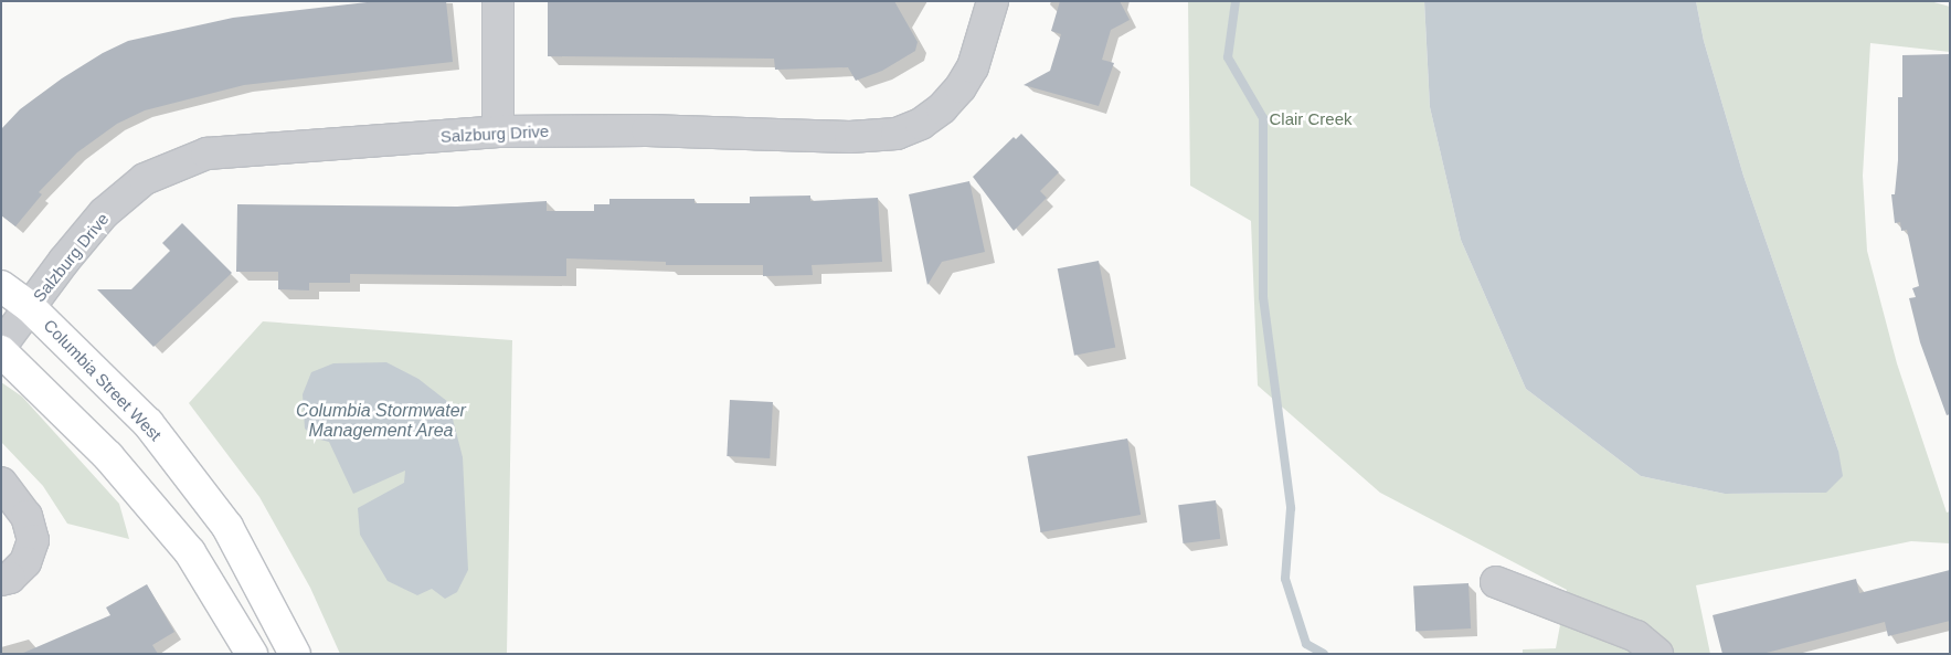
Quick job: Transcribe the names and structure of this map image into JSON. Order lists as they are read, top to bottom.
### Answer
{
  "streets": {
    "main road": ["Columbia Street West"],
    "street": ["Salzburg Drive"]
  },
  "crossings": [
    ["Salzburg Drive", "Columbia Street West"]
  ],
  "water": ["Columbia Stormwater Management Area"],
  "parks": ["Clair Creek"]
}
